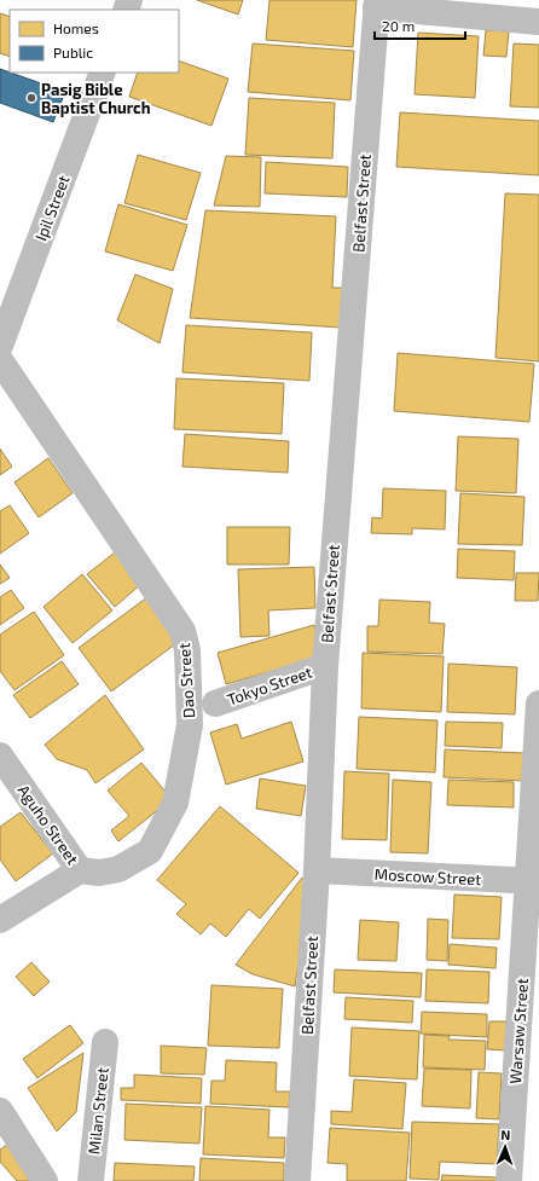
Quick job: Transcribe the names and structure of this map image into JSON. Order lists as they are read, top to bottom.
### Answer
{
  "streets": {
    "street": [
      "Belfast Street",
      "Ipil Street",
      "Dao Street",
      "Tokyo Street",
      "Aguho Street",
      "Moscow Street",
      "Warsaw Street",
      "Milan Street"
    ]
  },
  "crossings": [
    ["Belfast Street", "Tokyo Street"],
    ["Belfast Street", "Moscow Street"],
    ["Dao Street", "Aguho Street"],
    ["Moscow Street", "Warsaw Street"]
  ],
  "places": ["Pasig Bible Baptist Church"],
  "legend": ["Homes", "Public"],
  "scale_bar": "20 m",
  "north": "top"
}
